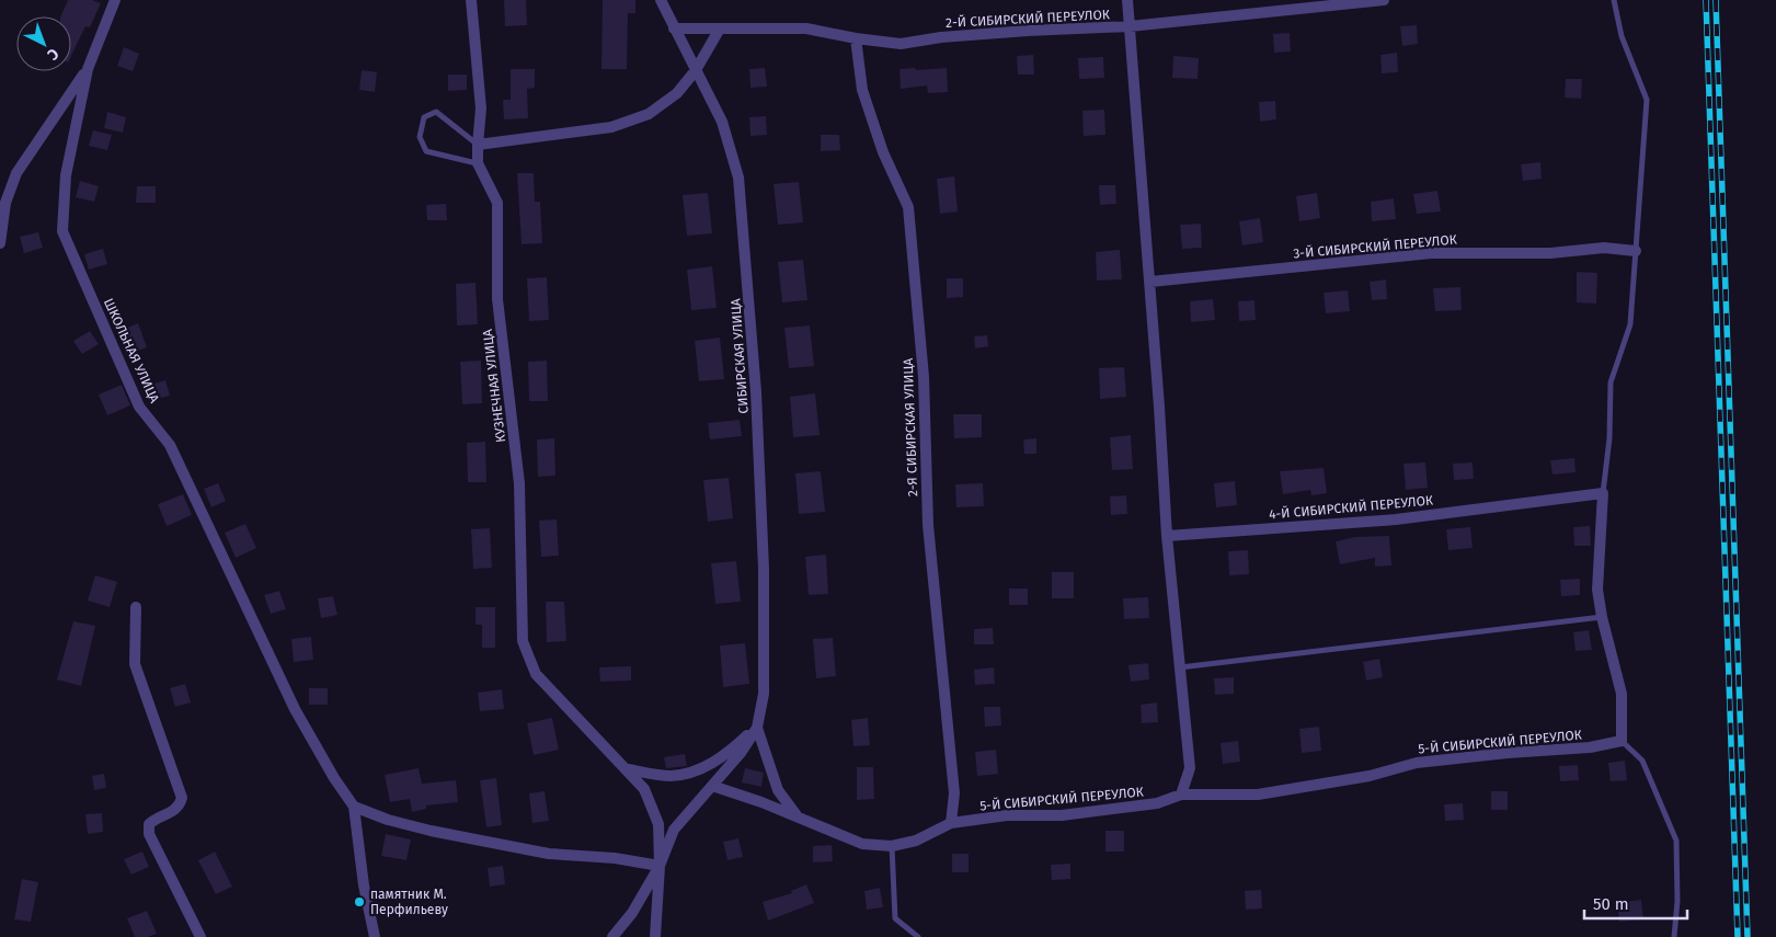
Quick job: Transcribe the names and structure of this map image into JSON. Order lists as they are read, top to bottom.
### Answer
{
  "streets": {
    "street": [
      "2-Й СИБИРСКИЙ ПЕРЕУЛОК",
      "3-Й СИБИРСКИЙ ПЕРЕУЛОК",
      "ШКОЛЬНАЯ УЛИЦА",
      "СИБИРСКАЯ УЛИЦА",
      "КУЗНЕЧНАЯ УЛИЦА",
      "2-Я СИБИРСКАЯ УЛИЦА",
      "4-Й СИБИРСКИЙ ПЕРЕУЛОК",
      "5-Й СИБИРСКИЙ ПЕРЕУЛОК"
    ]
  },
  "crossings": [
    ["2-Й СИБИРСКИЙ ПЕРЕУЛОК", "СИБИРСКАЯ УЛИЦА"],
    ["2-Й СИБИРСКИЙ ПЕРЕУЛОК", "2-Я СИБИРСКАЯ УЛИЦА"],
    ["2-Я СИБИРСКАЯ УЛИЦА", "5-Й СИБИРСКИЙ ПЕРЕУЛОК"]
  ],
  "places": ["памятник М. Перфильеву"],
  "scale_bar": "50 m",
  "north": "bottom right"
}
